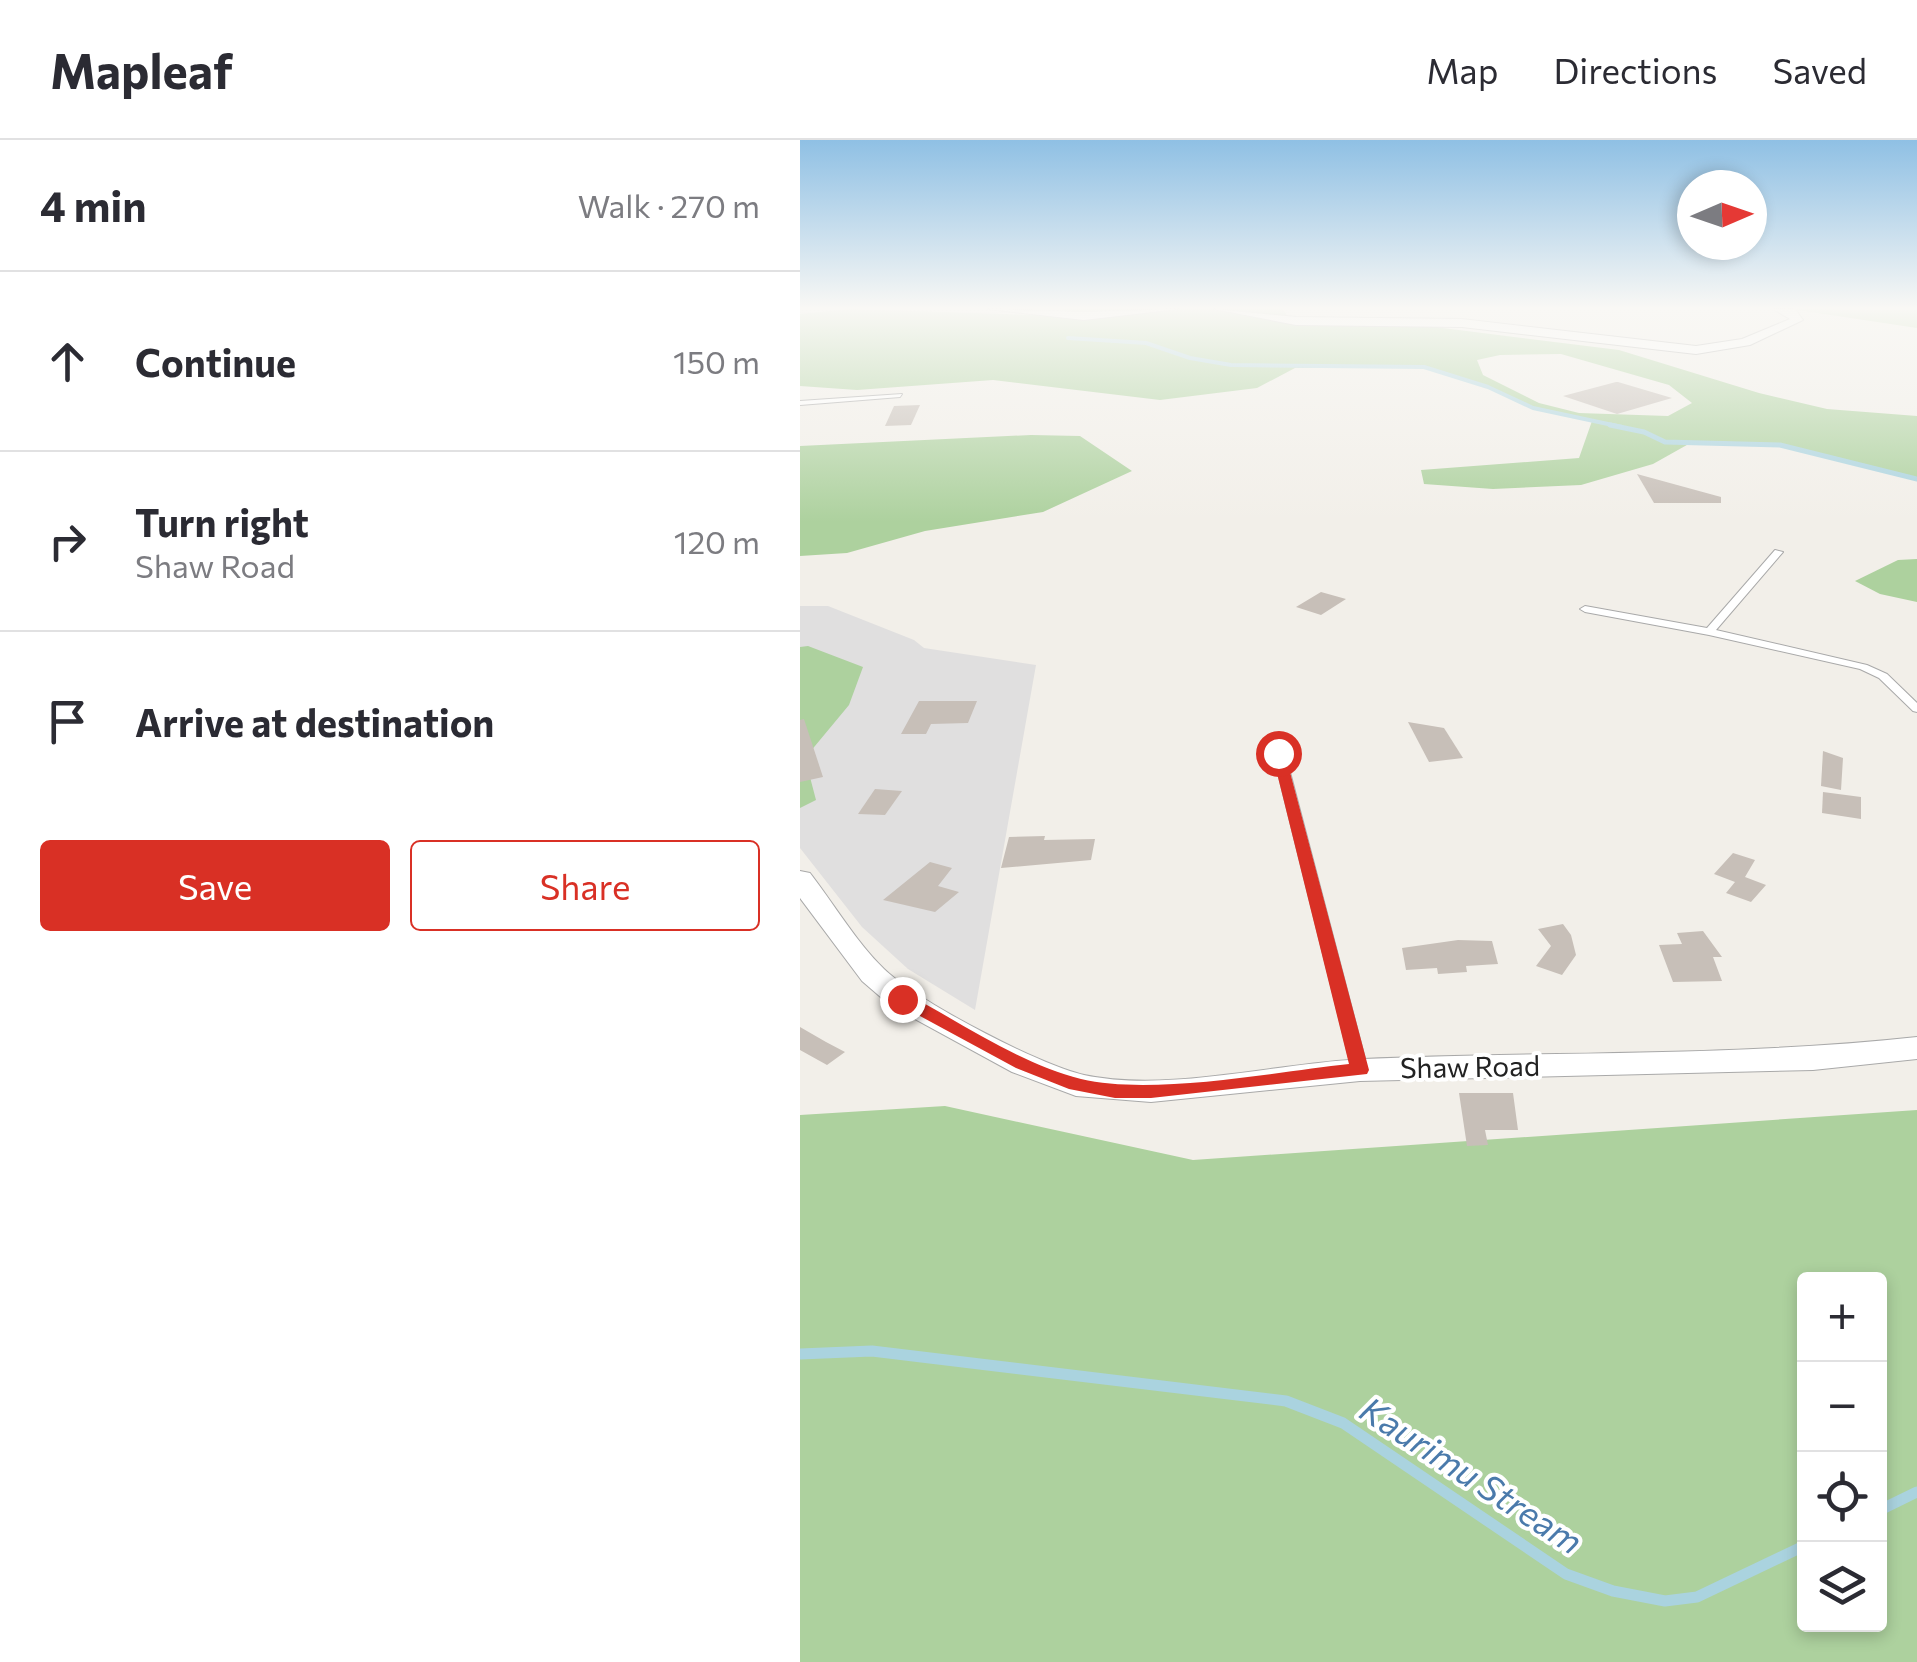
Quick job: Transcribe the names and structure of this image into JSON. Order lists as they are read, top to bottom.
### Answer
{
  "streets": {
    "street": ["Shaw Road"]
  },
  "water": ["Kaurimu Stream"],
  "north": "right",
  "page": {
    "header": "Mapleaf",
    "nav": ["Map", "Directions", "Saved"],
    "heading": ["4 min", "Walk · 270 m"],
    "list": [
      ["Continue", "150 m"],
      ["Turn right", "Shaw Road", "120 m"],
      "Arrive at destination"
    ],
    "buttons": ["Save", "Share"],
    "map_buttons": ["+", "−"]
  }
}
